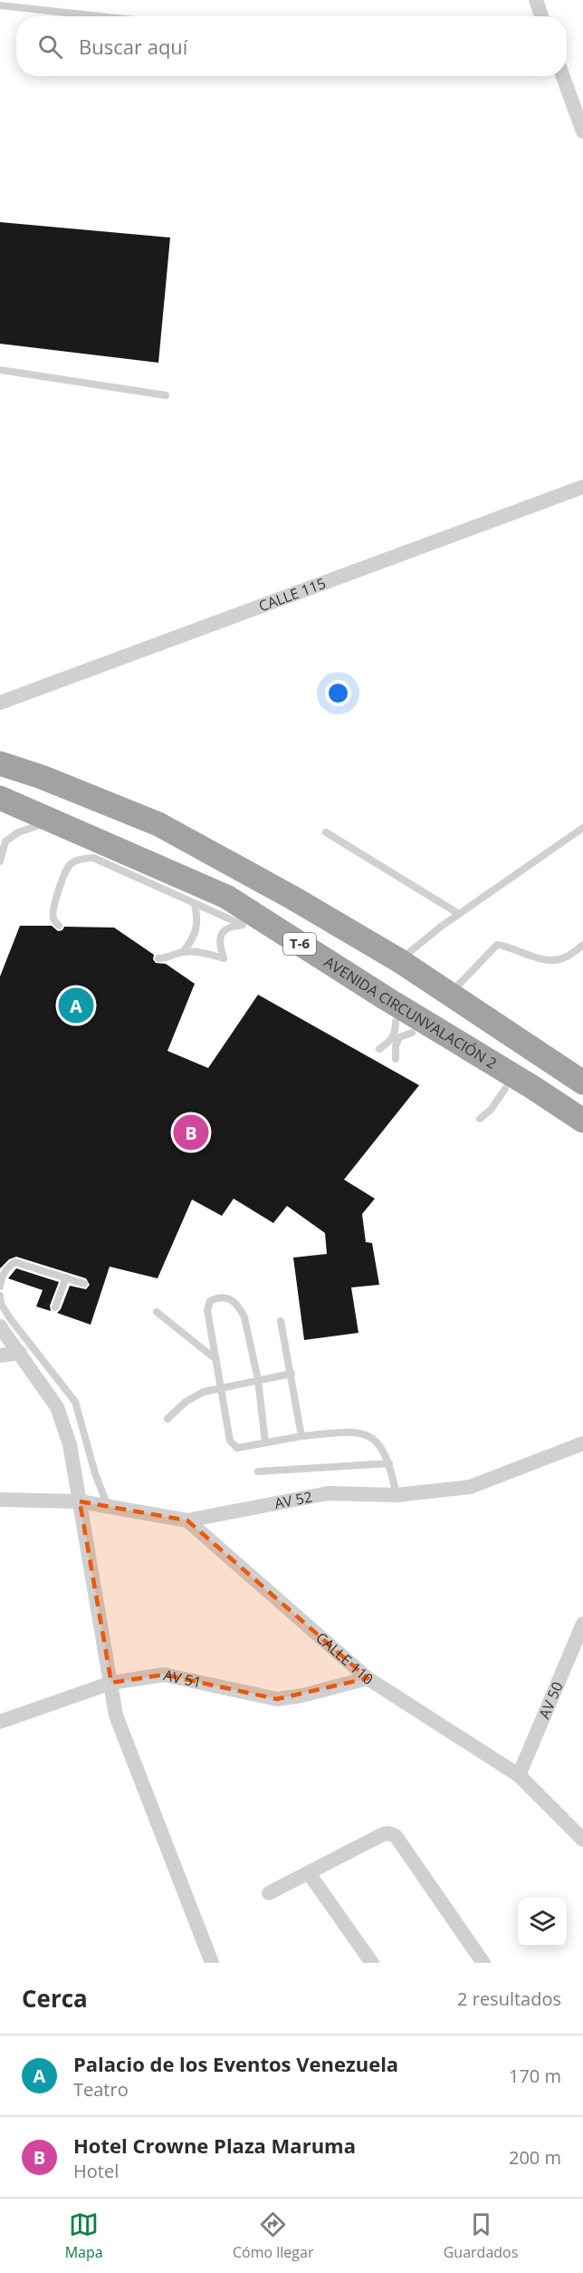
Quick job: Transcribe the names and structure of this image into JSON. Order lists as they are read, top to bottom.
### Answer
{
  "streets": {
    "highway": ["T-6", "AVENIDA CIRCUNVALACIÓN 2"],
    "street": [
      "CALLE 115",
      "AV 52",
      "CALLE 110",
      "AV 51",
      "AV 50"
    ]
  },
  "crossings": [
    ["AV 52", "CALLE 110"],
    ["CALLE 110", "AV 51"],
    ["CALLE 110", "AV 50"]
  ],
  "page": {
    "search": "Buscar aquí",
    "pins": ["A", "B"],
    "heading": ["Cerca", "2 resultados"],
    "list": [
      {
        "mark": "A",
        "name": "Palacio de los Eventos Venezuela",
        "note": "Teatro",
        "value": "170 m"
      },
      {
        "mark": "B",
        "name": "Hotel Crowne Plaza Maruma",
        "note": "Hotel",
        "value": "200 m"
      }
    ],
    "nav": ["Mapa", "Cómo llegar", "Guardados"]
  }
}
